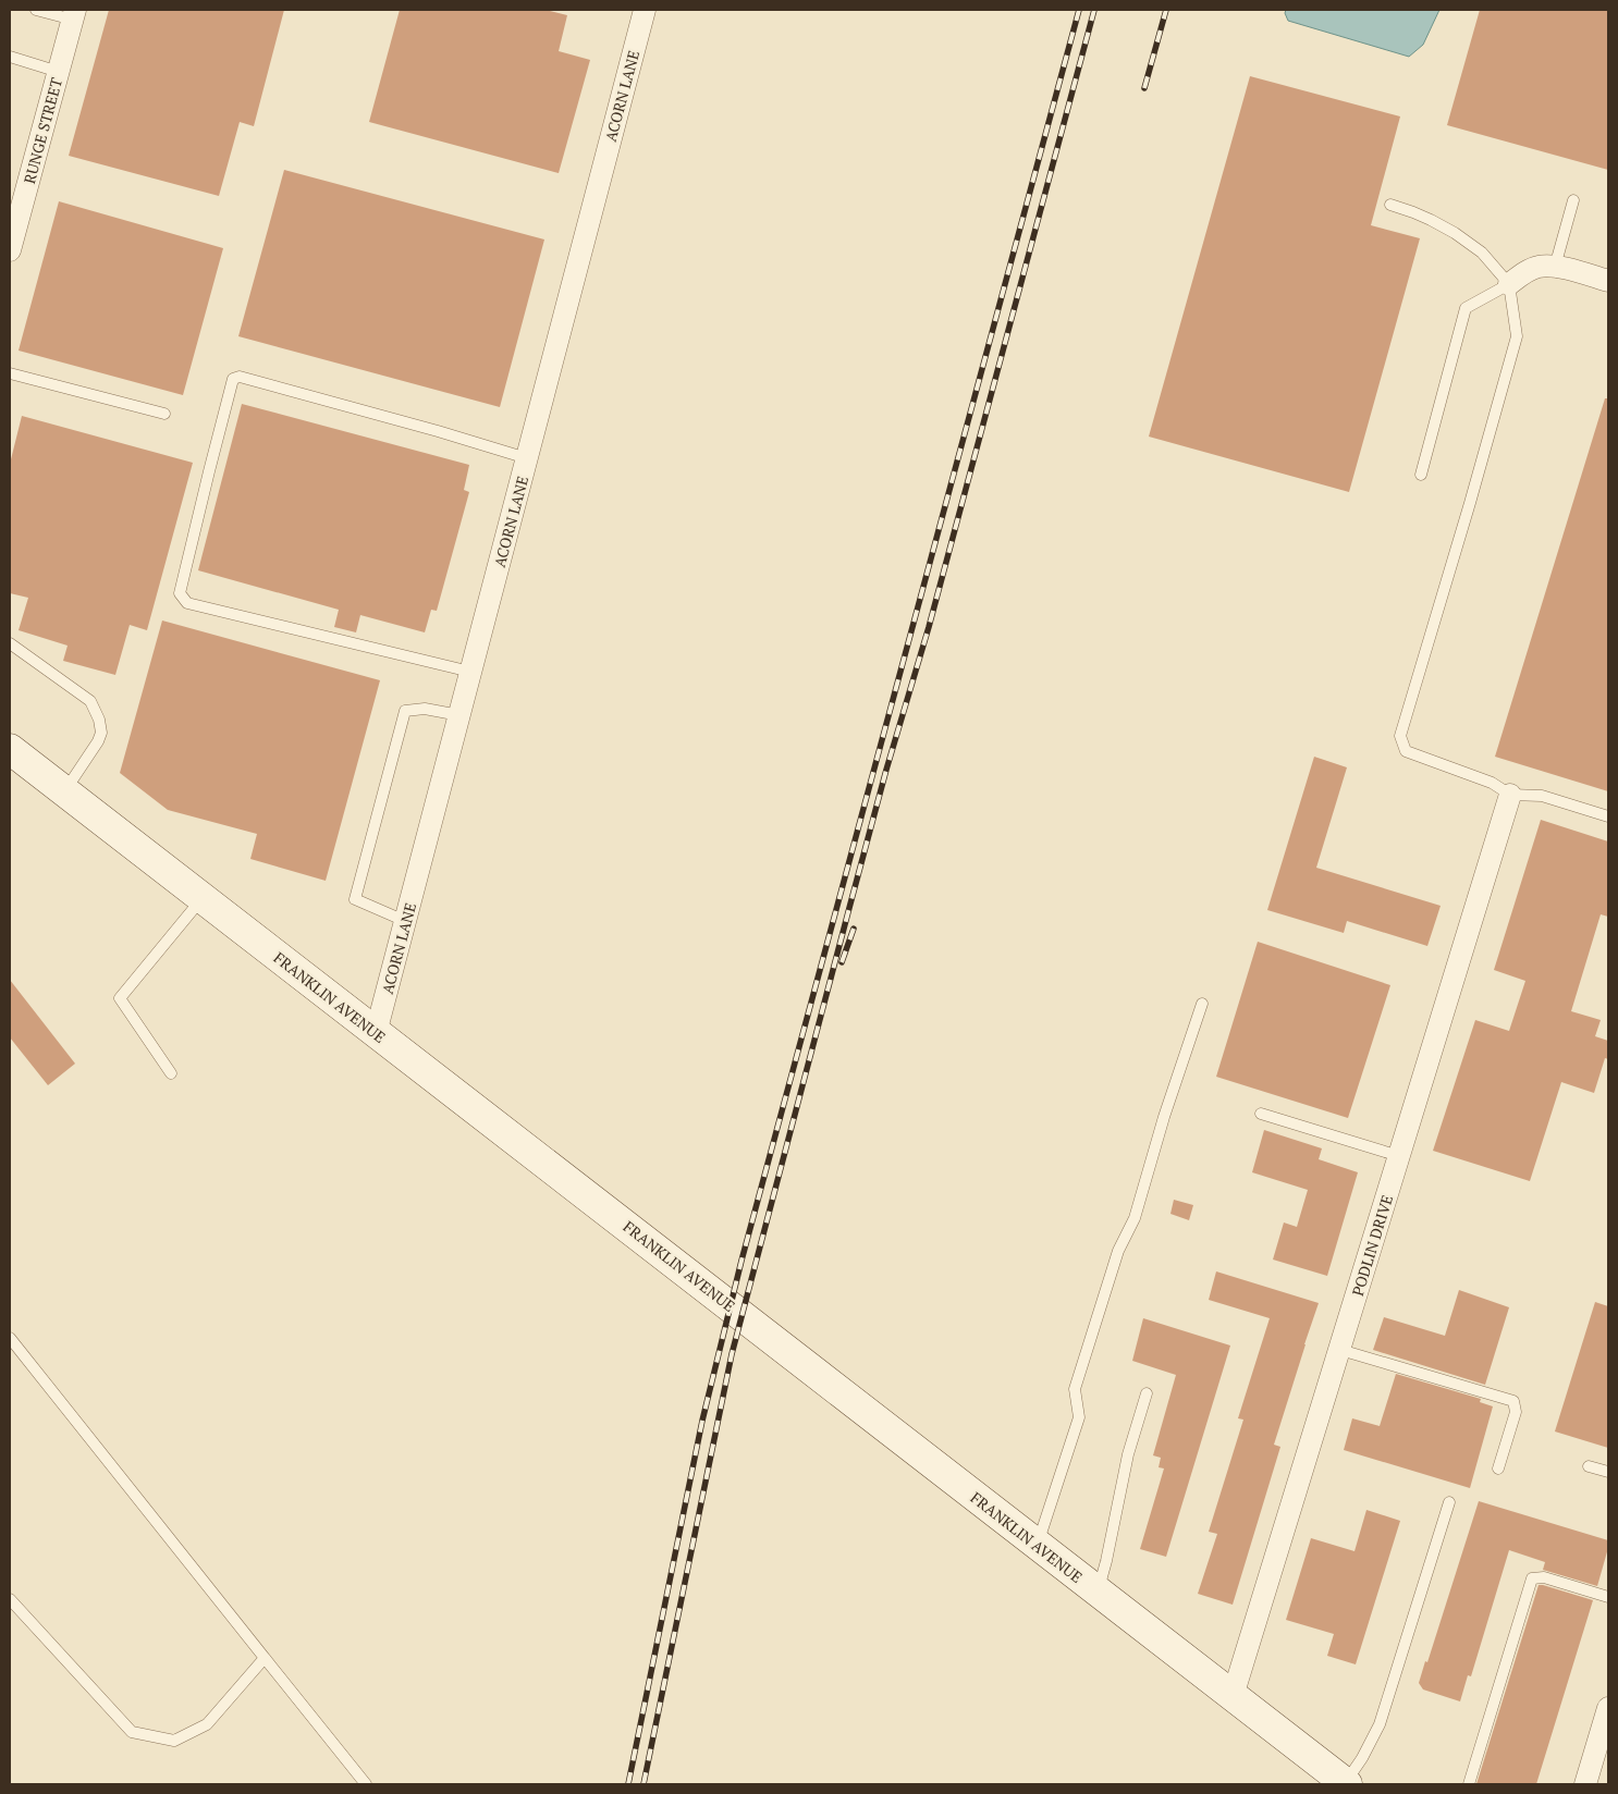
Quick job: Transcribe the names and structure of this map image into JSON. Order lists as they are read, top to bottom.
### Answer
{
  "streets": {
    "main road": ["FRANKLIN AVENUE"],
    "street": ["ACORN LANE", "RUNGE STREET", "PODLIN DRIVE"]
  },
  "crossings": [
    ["ACORN LANE", "FRANKLIN AVENUE"],
    ["FRANKLIN AVENUE", "PODLIN DRIVE"]
  ]
}
